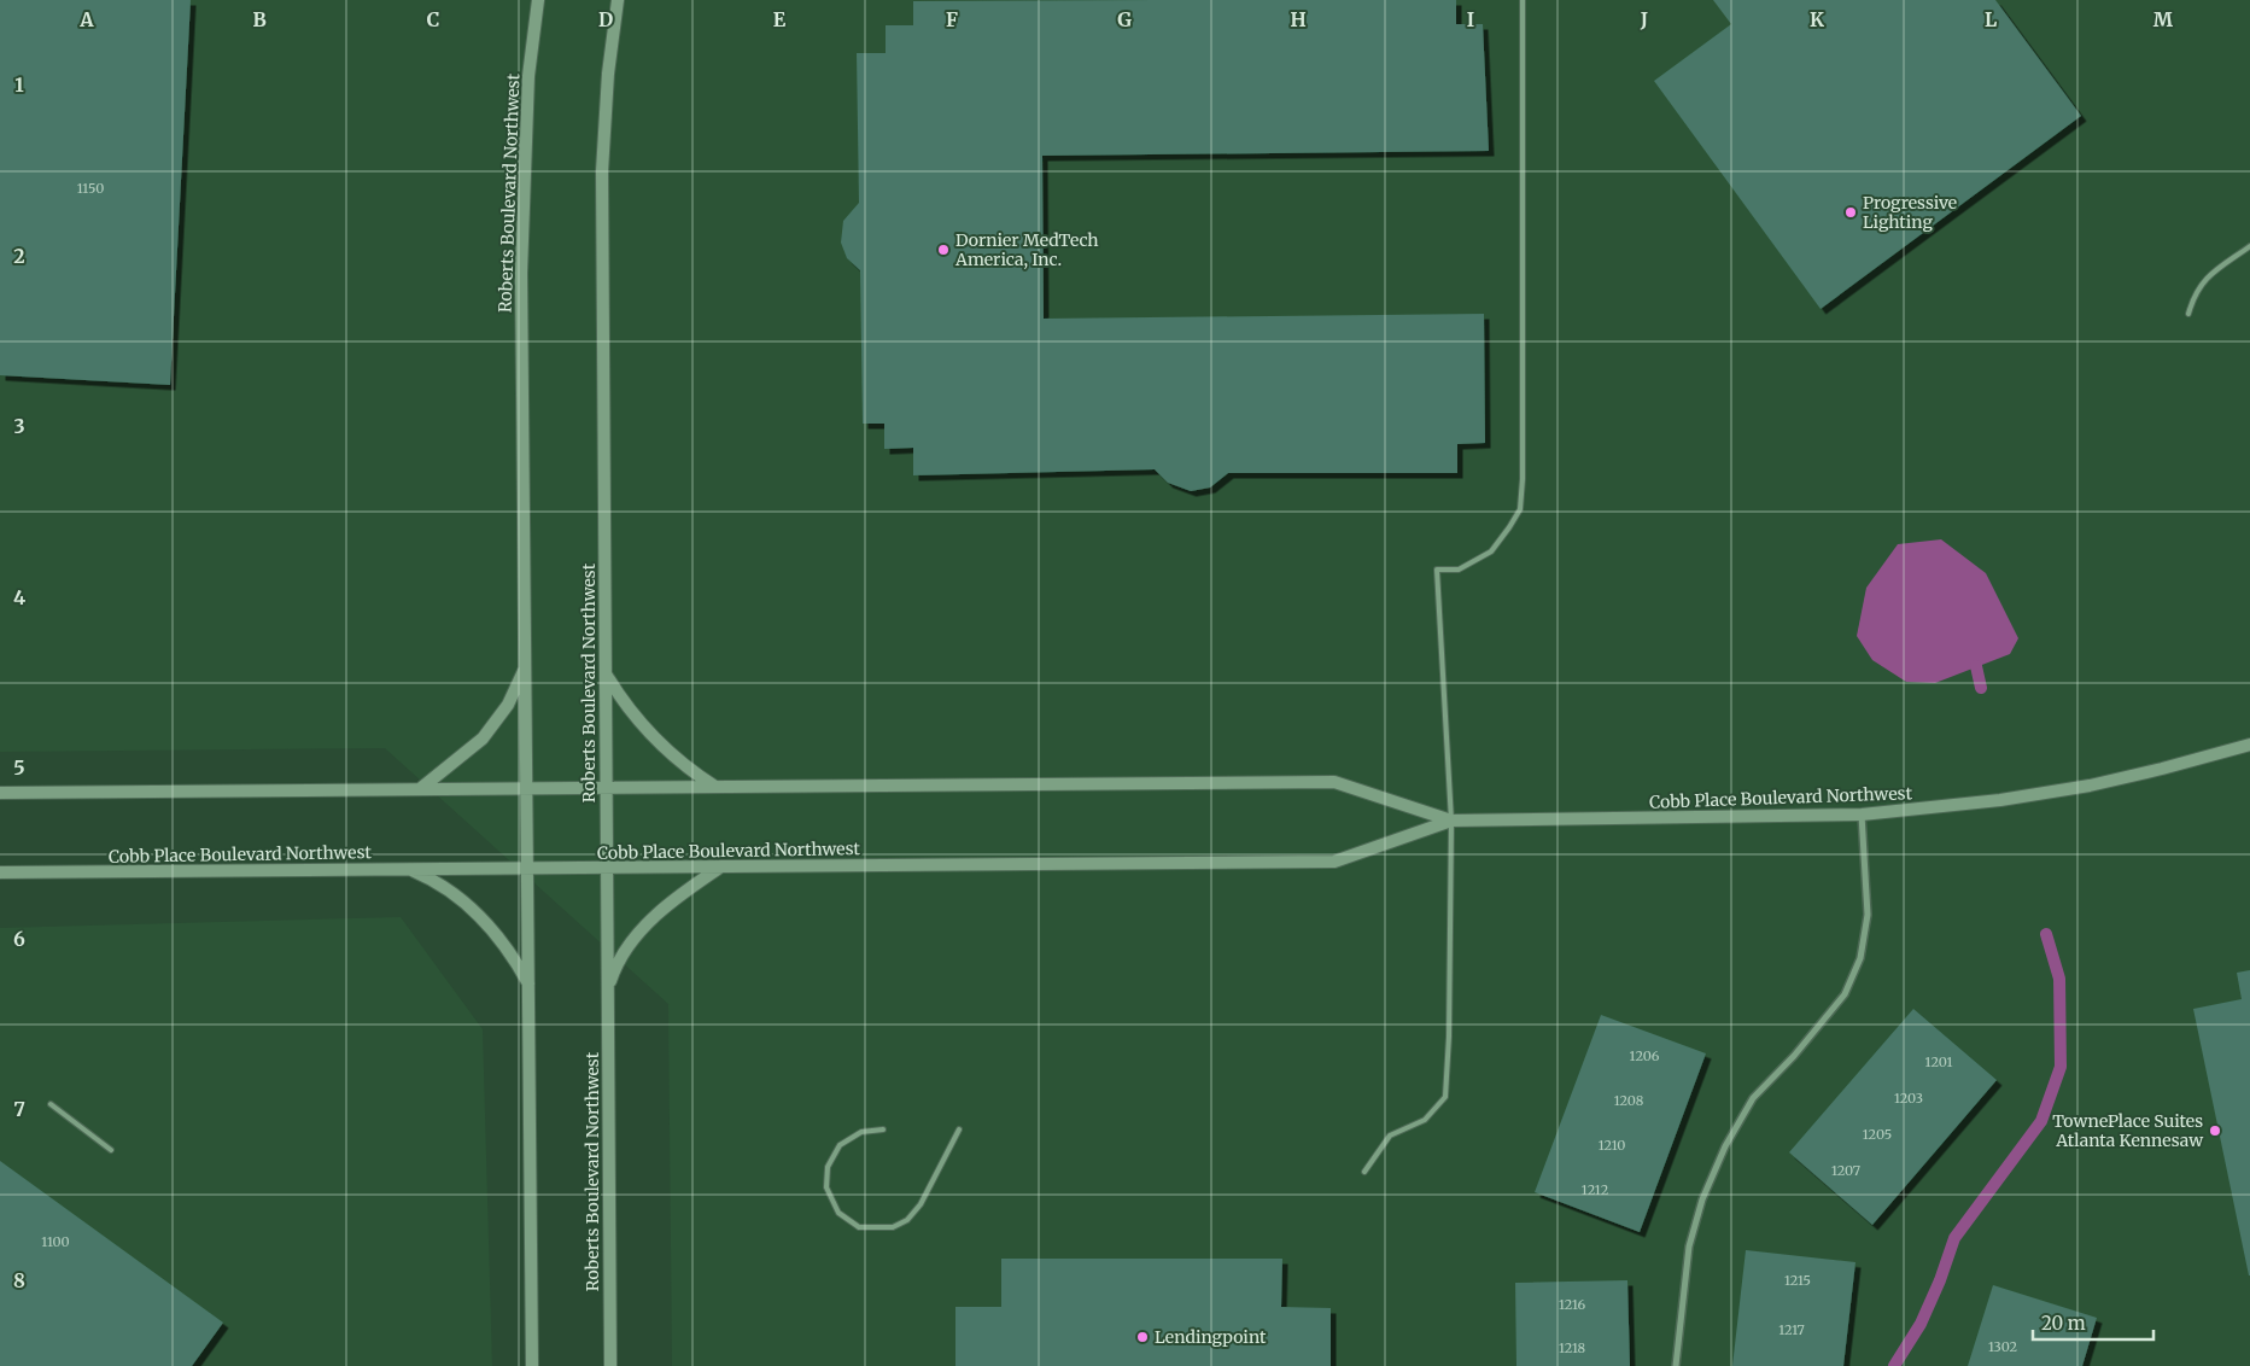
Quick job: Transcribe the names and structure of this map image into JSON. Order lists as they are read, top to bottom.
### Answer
{
  "streets": {
    "street": ["Roberts Boulevard Northwest", "Cobb Place Boulevard Northwest"]
  },
  "crossings": [
    ["Roberts Boulevard Northwest", "Cobb Place Boulevard Northwest"]
  ],
  "places": [
    "Progressive Lighting",
    "Dornier MedTech America, Inc.",
    "TownePlace Suites Atlanta Kennesaw",
    "Lendingpoint"
  ],
  "house_numbers": [
    "1150",
    "1206",
    "1201",
    "1203",
    "1208",
    "1205",
    "1210",
    "1207",
    "1212",
    "1100",
    "1215",
    "1216",
    "1217",
    "1302",
    "1218"
  ],
  "scale_bar": "20 m",
  "grid": {
    "columns": [
      "A",
      "B",
      "C",
      "D",
      "E",
      "F",
      "G",
      "H",
      "I",
      "J",
      "K",
      "L",
      "M"
    ],
    "rows": [
      "1",
      "2",
      "3",
      "4",
      "5",
      "6",
      "7",
      "8"
    ]
  }
}
